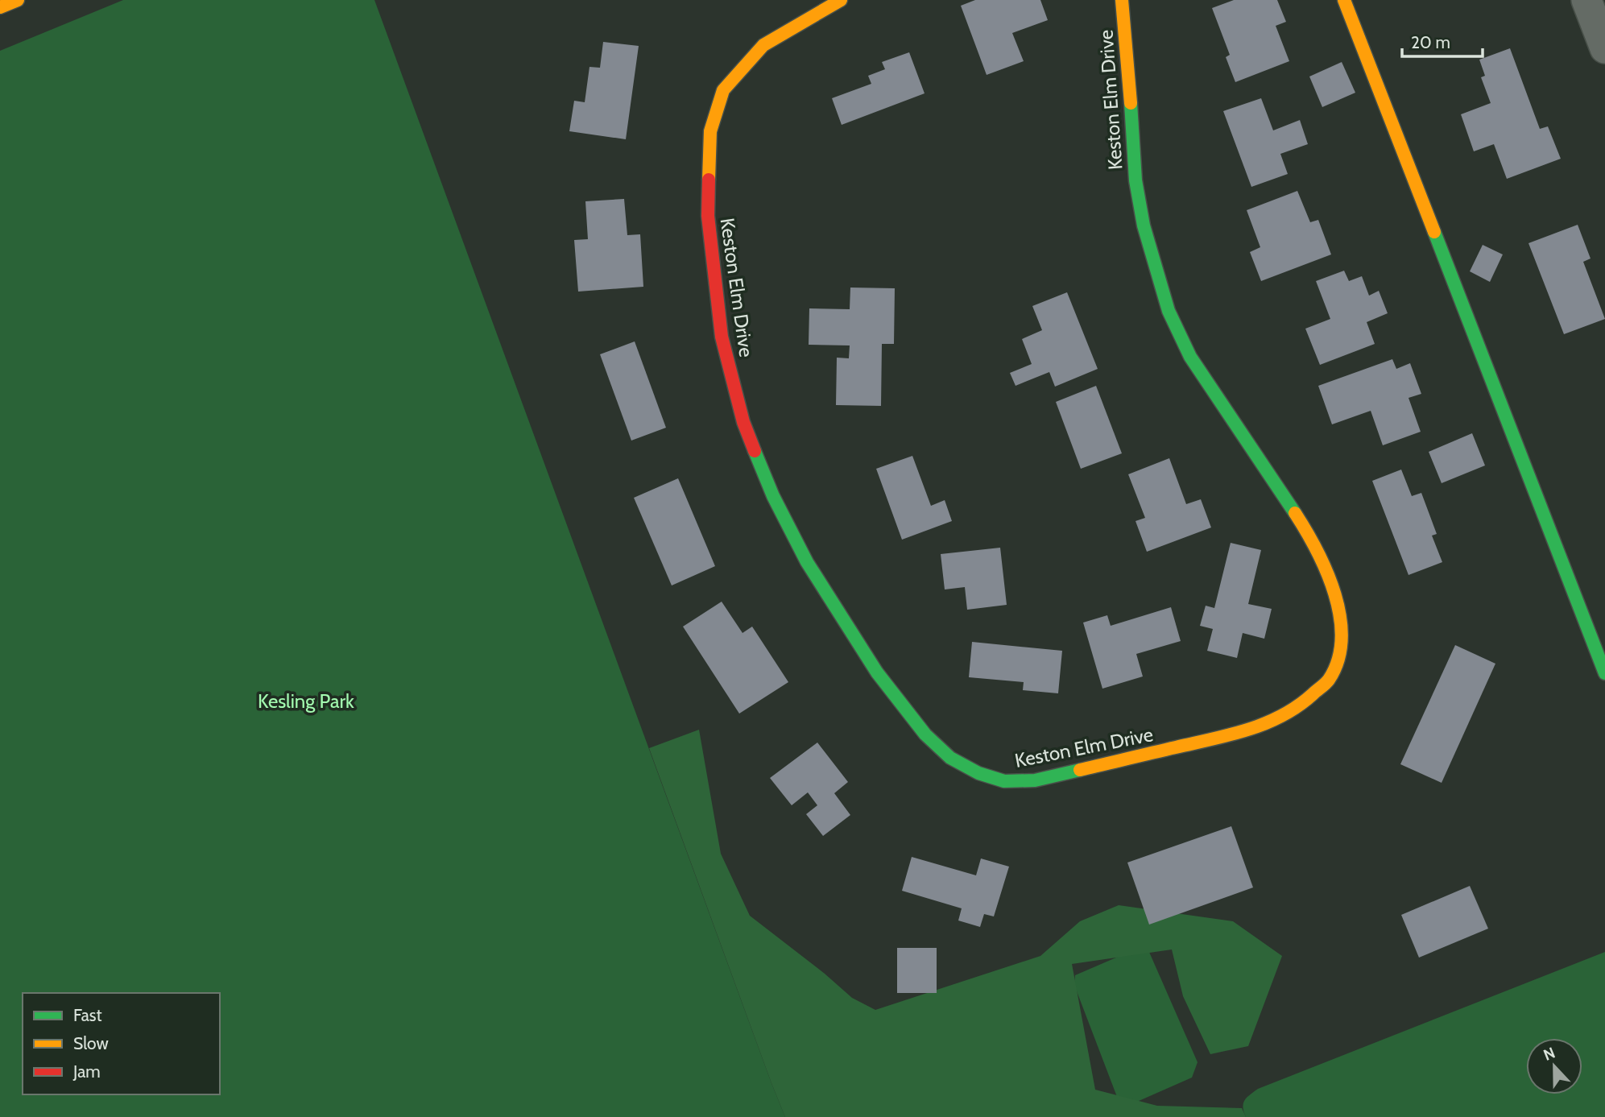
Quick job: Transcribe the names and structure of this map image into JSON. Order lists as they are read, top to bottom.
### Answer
{
  "streets": {
    "street": ["Keston Elm Drive"]
  },
  "parks": ["Kesling Park"],
  "legend": ["Fast", "Slow", "Jam"],
  "scale_bar": "20 m",
  "north": "top"
}
